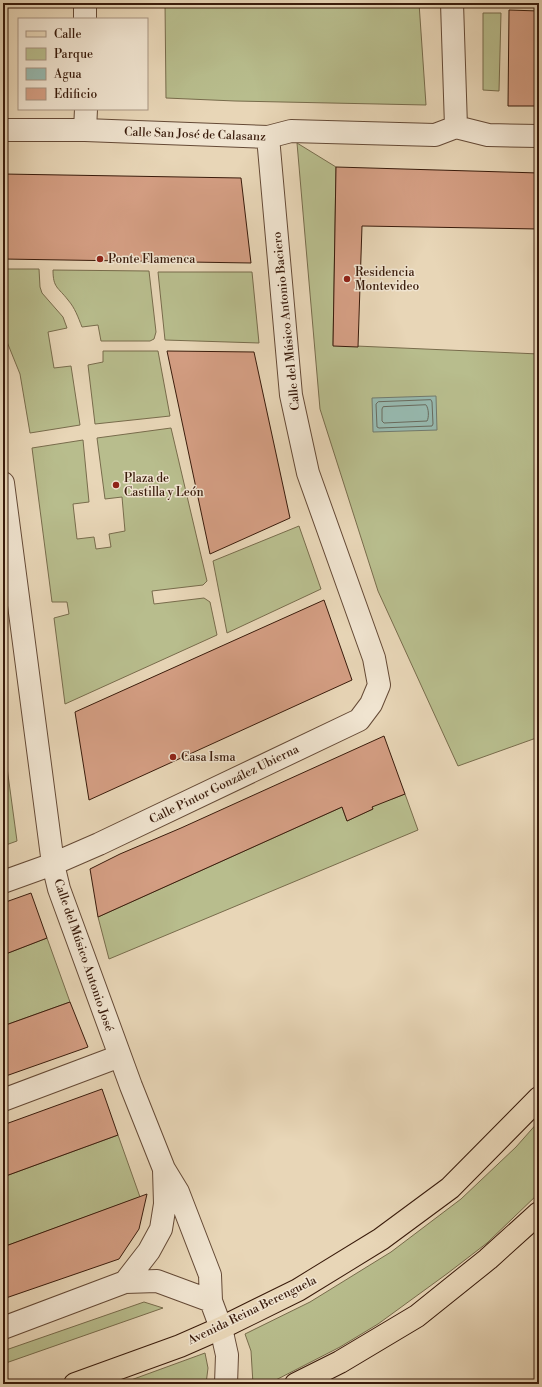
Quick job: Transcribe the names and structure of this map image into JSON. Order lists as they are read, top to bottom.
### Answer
{
  "streets": {
    "main road": ["Avenida Reina Berenguela"],
    "street": [
      "Calle San José de Calasanz",
      "Calle del Músico Antonio Baciero",
      "Calle Pintor González Ubierna",
      "Calle del Músico Antonio José"
    ]
  },
  "crossings": [
    ["Calle San José de Calasanz", "Calle del Músico Antonio Baciero"],
    ["Calle del Músico Antonio Baciero", "Calle Pintor González Ubierna"],
    ["Calle Pintor González Ubierna", "Calle del Músico Antonio José"],
    ["Calle del Músico Antonio José", "Avenida Reina Berenguela"]
  ],
  "places": [
    "Ponte Flamenca",
    "Residencia Montevideo",
    "Plaza de Castilla y León",
    "Casa Isma"
  ],
  "legend": [
    "Calle",
    "Parque",
    "Agua",
    "Edificio"
  ]
}
